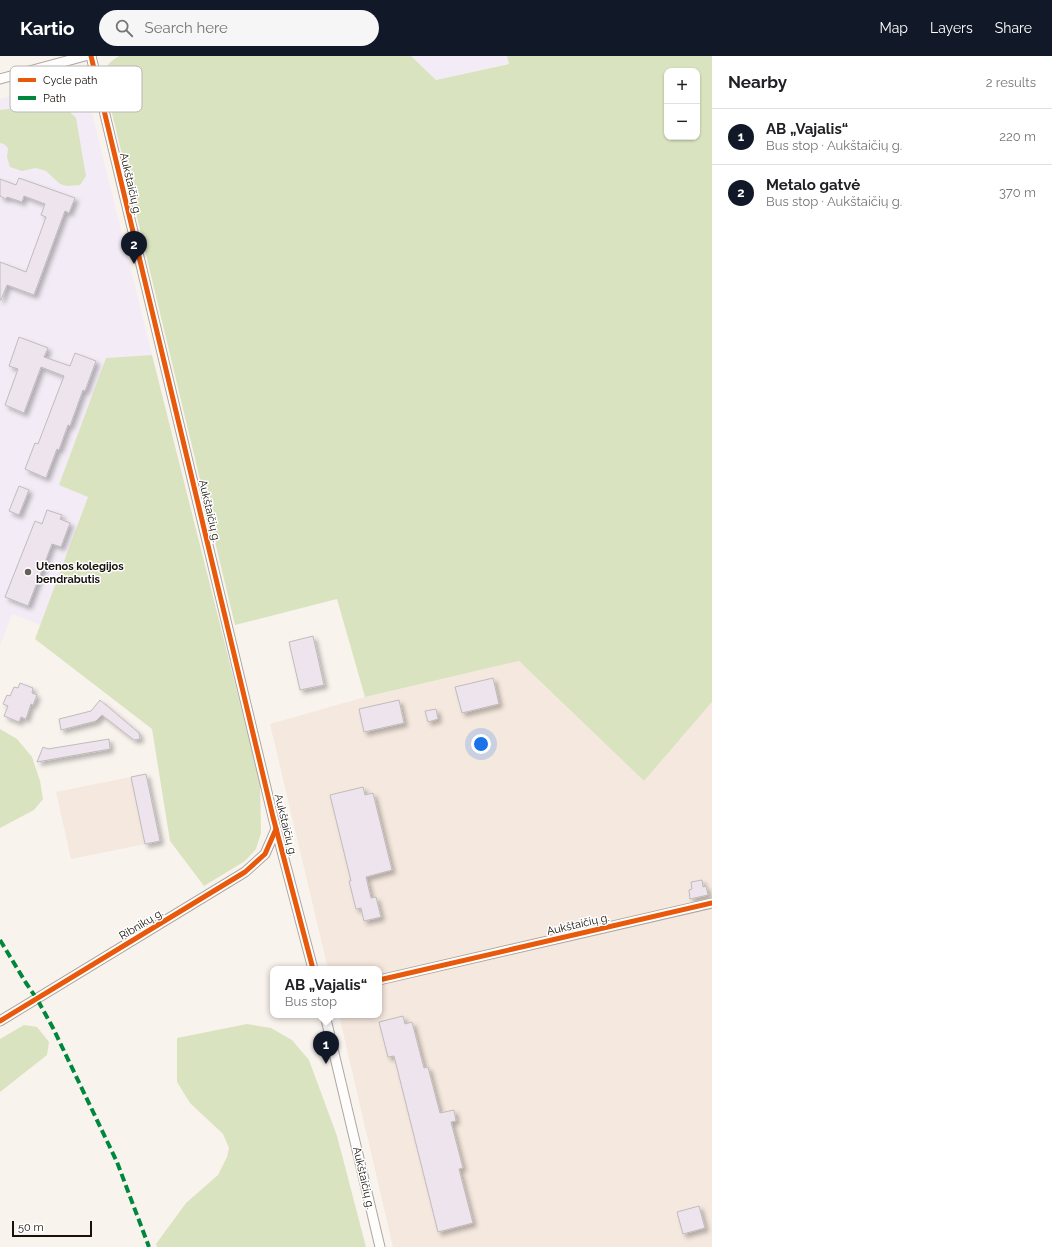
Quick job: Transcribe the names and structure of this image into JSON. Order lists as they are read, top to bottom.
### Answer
{
  "streets": {
    "street": ["Aukštaičių g.", "Ribnikų g."]
  },
  "crossings": [
    ["Aukštaičių g.", "Ribnikų g."]
  ],
  "places": ["Utenos kolegijos bendrabutis"],
  "legend": ["Cycle path", "Path"],
  "scale_bar": "50 m",
  "page": {
    "header": "Kartio",
    "search": "Search here",
    "nav": ["Map", "Layers", "Share"],
    "heading": ["Nearby", "2 results"],
    "map_buttons": ["+", "−"],
    "list": [
      {
        "mark": "1",
        "name": "AB „Vajalis“",
        "note": "Bus stop · Aukštaičių g.",
        "value": "220 m"
      },
      {
        "mark": "2",
        "name": "Metalo gatvė",
        "note": "Bus stop · Aukštaičių g.",
        "value": "370 m"
      }
    ],
    "pins": ["2", "1"],
    "popup": ["AB „Vajalis“", "Bus stop"],
    "scale": "50 m"
  }
}
